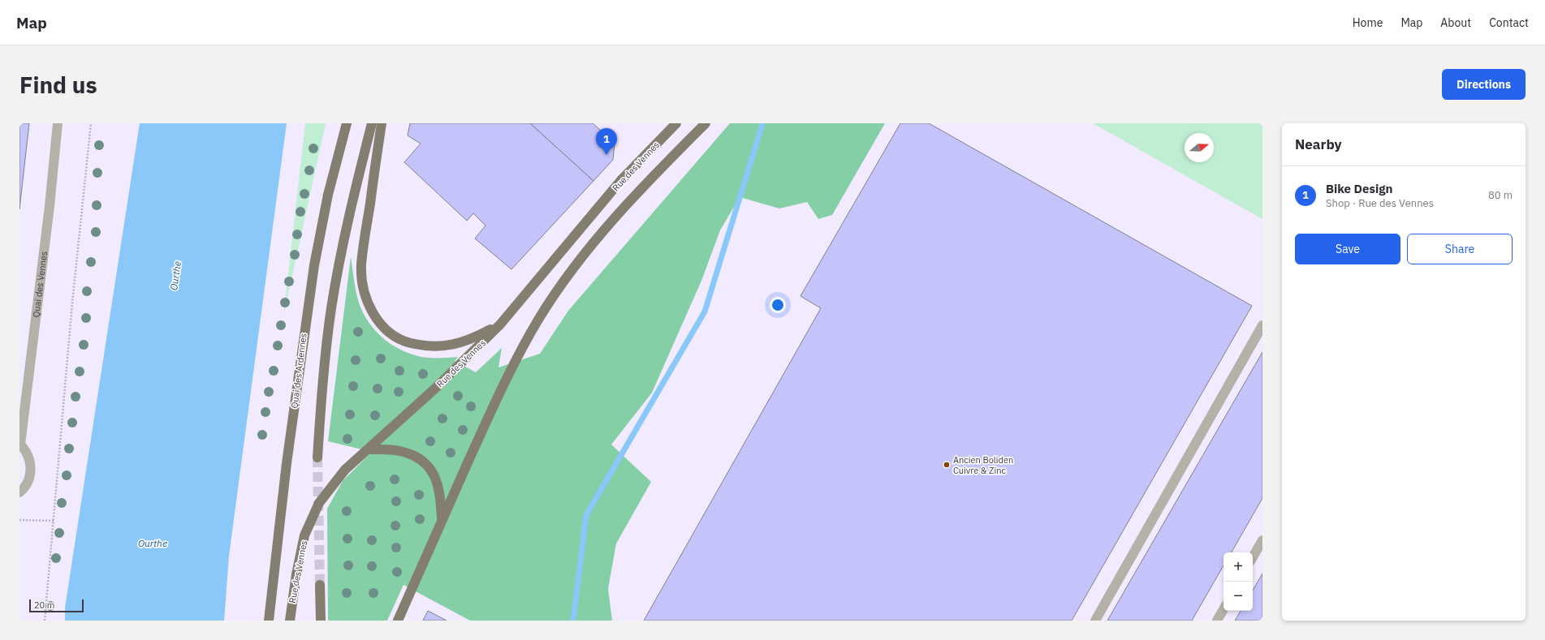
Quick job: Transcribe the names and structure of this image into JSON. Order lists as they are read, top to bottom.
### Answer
{
  "streets": {
    "main road": ["Rue des Vennes", "Quai des Ardennes"],
    "street": ["Quai des Vennes"]
  },
  "water": ["Ourthe"],
  "places": ["Ancien Boliden Cuivre & Zinc"],
  "scale_bar": "20 m",
  "north": "right",
  "page": {
    "header": "Map",
    "nav": [
      "Home",
      "Map",
      "About",
      "Contact"
    ],
    "buttons": [
      "Directions",
      ["Save", "Share"]
    ],
    "title": "Find us",
    "heading": "Nearby",
    "pins": "1",
    "list": [
      {
        "mark": "1",
        "name": "Bike Design",
        "note": "Shop · Rue des Vennes",
        "value": "80 m"
      }
    ],
    "map_buttons": ["+", "−"],
    "scale": "20 m"
  }
}
